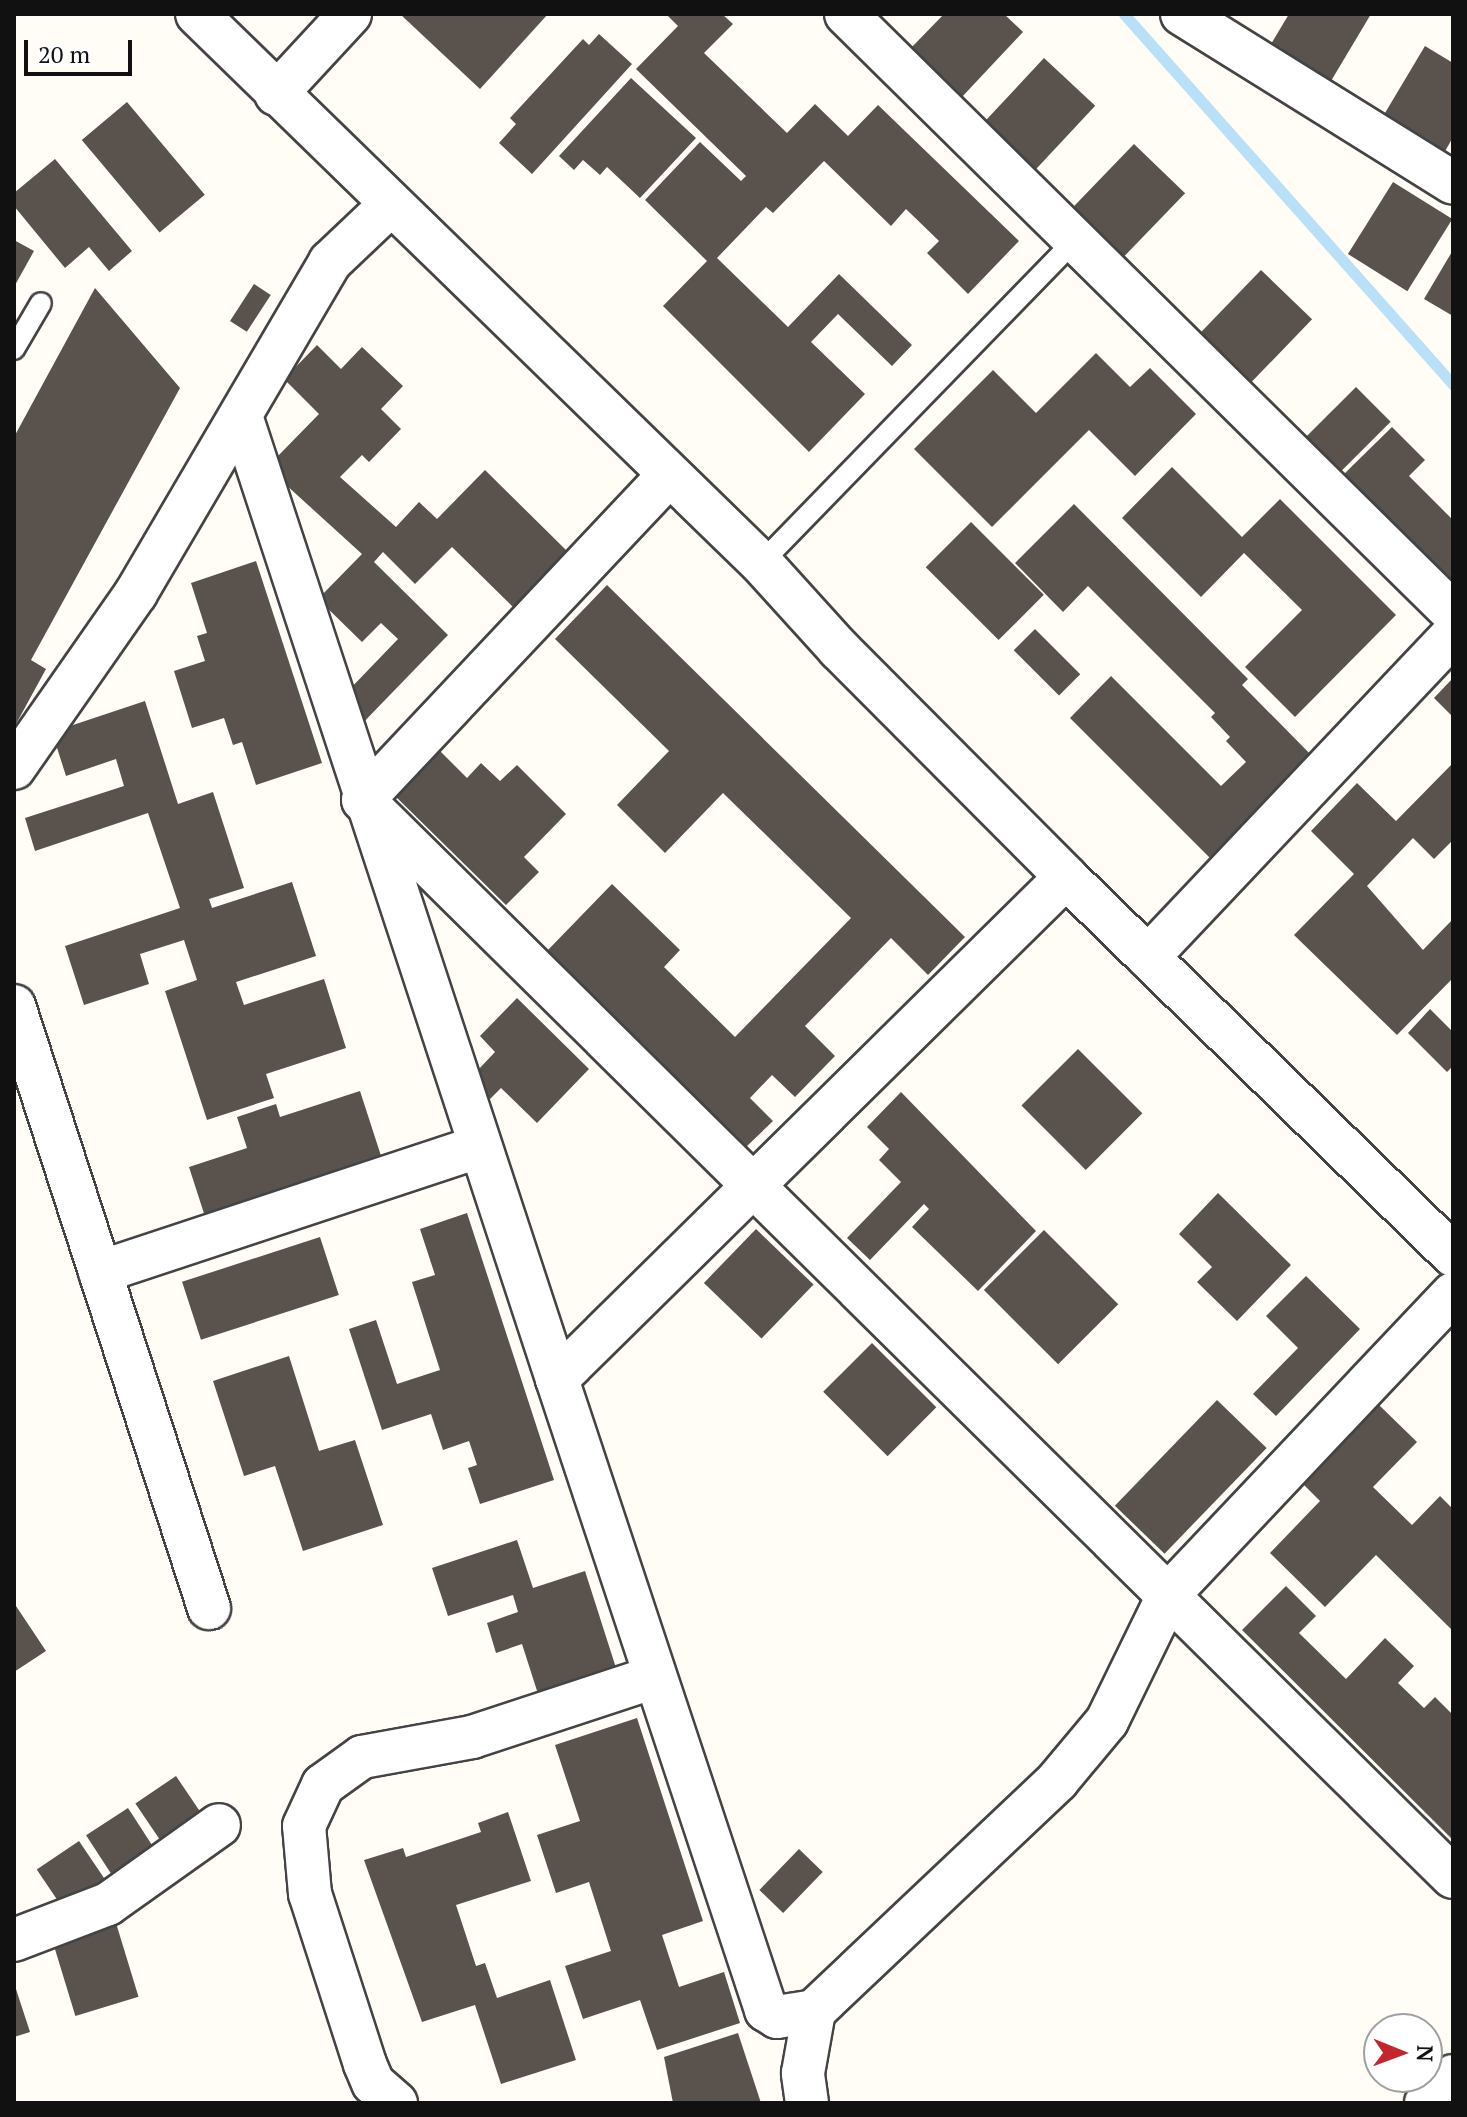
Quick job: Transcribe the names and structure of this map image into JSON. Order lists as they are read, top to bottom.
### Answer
{
  "scale_bar": "20 m",
  "north": "right"
}
